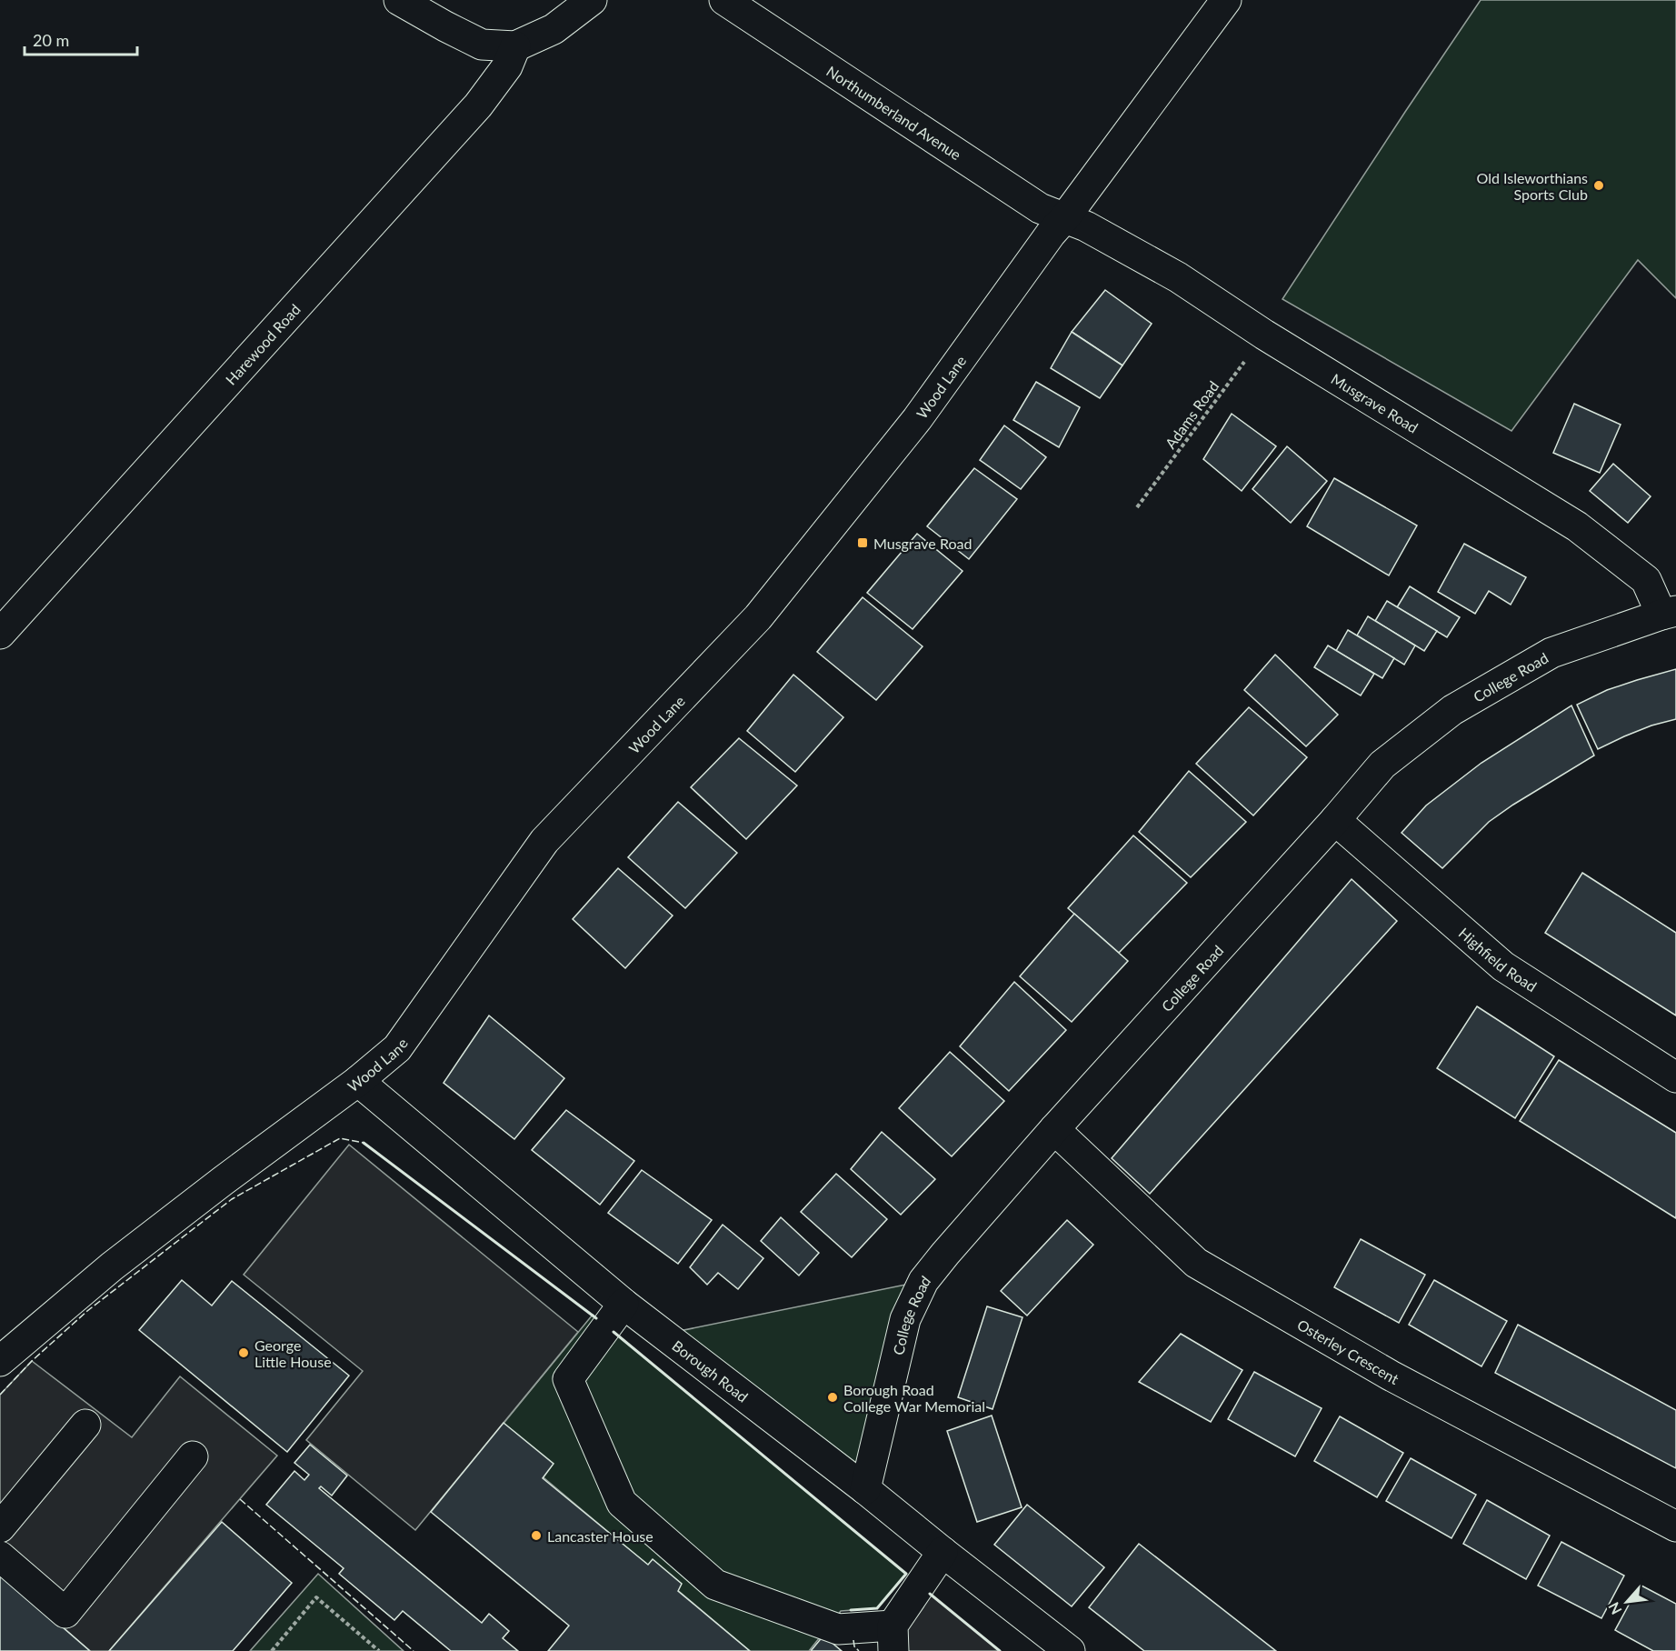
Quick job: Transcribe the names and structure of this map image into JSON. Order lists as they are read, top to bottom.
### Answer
{
  "streets": {
    "street": [
      "Northumberland Avenue",
      "Harewood Road",
      "Wood Lane",
      "Musgrave Road",
      "College Road",
      "Highfield Road",
      "Osterley Crescent",
      "Borough Road"
    ],
    "path": ["Adams Road"]
  },
  "crossings": [
    ["Northumberland Avenue", "Wood Lane"],
    ["Northumberland Avenue", "Musgrave Road"],
    ["Wood Lane", "Musgrave Road"],
    ["Wood Lane", "Borough Road"],
    ["Musgrave Road", "Adams Road"],
    ["Musgrave Road", "College Road"],
    ["College Road", "Highfield Road"],
    ["College Road", "Osterley Crescent"],
    ["College Road", "Borough Road"]
  ],
  "places": {
    "other": [
      "Old Isleworthians Sports Club",
      "George Little House",
      "Borough Road College War Memorial",
      "Lancaster House"
    ],
    "transit": ["Musgrave Road"]
  },
  "scale_bar": "20 m",
  "north": "bottom left"
}
